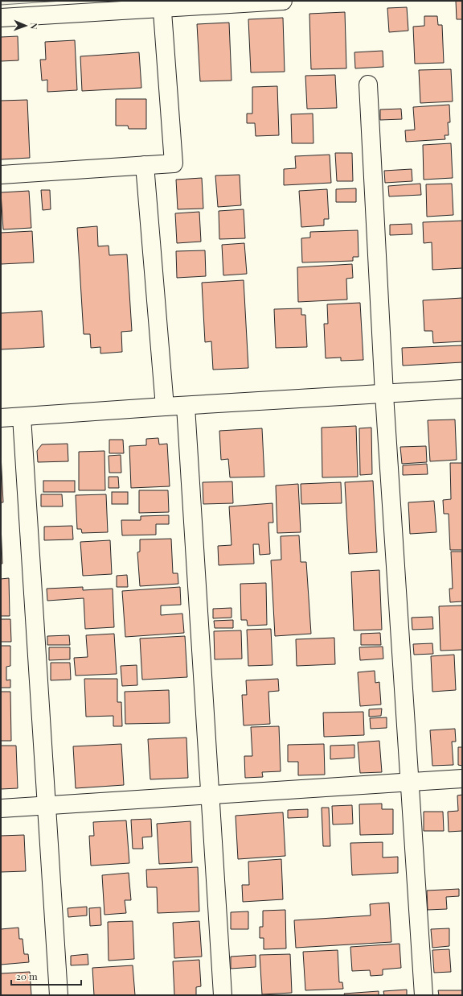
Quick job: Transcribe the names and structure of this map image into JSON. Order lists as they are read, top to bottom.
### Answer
{
  "scale_bar": "20 m",
  "north": "right"
}
